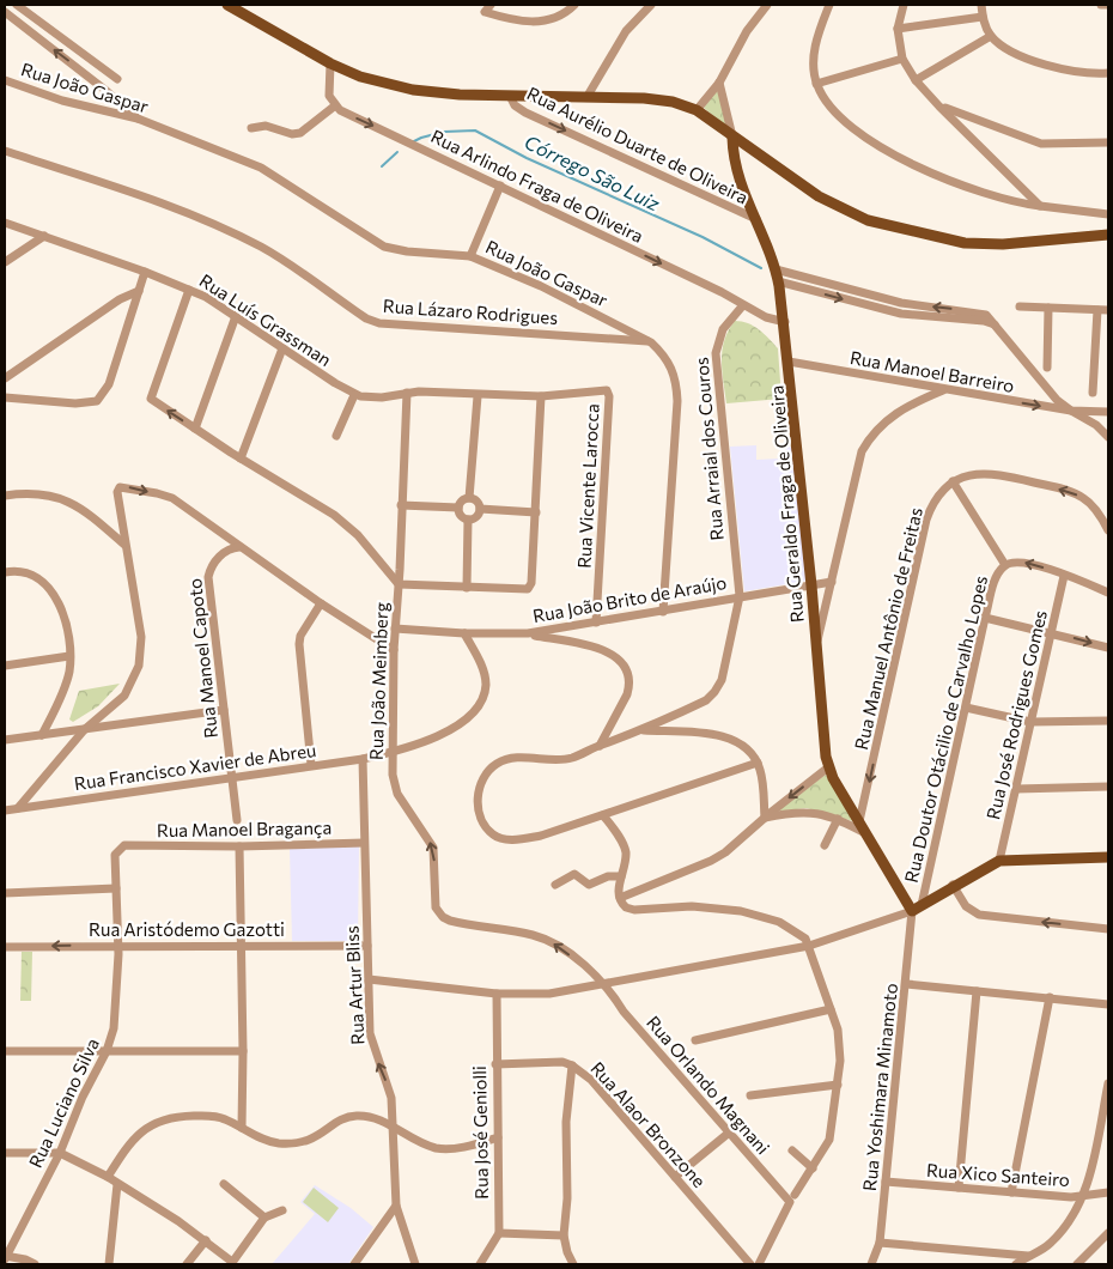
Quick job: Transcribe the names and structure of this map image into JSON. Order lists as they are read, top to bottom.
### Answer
{
  "streets": {
    "main road": ["Rua Geraldo Fraga de Oliveira"],
    "street": [
      "Rua João Gaspar",
      "Rua Aurélio Duarte de Oliveira",
      "Rua Arlindo Fraga de Oliveira",
      "Rua Lázaro Rodrigues",
      "Rua Luís Grassman",
      "Rua Manoel Barreiro",
      "Rua Arraial dos Couros",
      "Rua Vicente Larocca",
      "Rua João Brito de Araújo",
      "Rua Manuel Antônio de Freitas",
      "Rua Manoel Capoto",
      "Rua João Meimberg",
      "Rua José Rodrigues Gomes",
      "Rua Doutor Otácilio de Carvalho Lopes",
      "Rua Francisco Xavier de Abreu",
      "Rua Manoel Bragança",
      "Rua Aristódemo Gazotti",
      "Rua Artur Bliss",
      "Rua Orlando Magnani",
      "Rua Yoshimara Minamoto",
      "Rua Luciano Silva",
      "Rua Alaor Bronzone",
      "Rua José Geniolli",
      "Rua Xico Santeiro"
    ]
  },
  "crossings": [
    ["Rua João Gaspar", "Rua Lázaro Rodrigues"],
    ["Rua João Gaspar", "Rua João Brito de Araújo"],
    ["Rua Aurélio Duarte de Oliveira", "Rua Geraldo Fraga de Oliveira"],
    ["Rua Arlindo Fraga de Oliveira", "Rua Arraial dos Couros"],
    ["Rua Arlindo Fraga de Oliveira", "Rua Geraldo Fraga de Oliveira"],
    ["Rua Manoel Barreiro", "Rua Geraldo Fraga de Oliveira"],
    ["Rua Arraial dos Couros", "Rua João Brito de Araújo"],
    ["Rua Vicente Larocca", "Rua João Brito de Araújo"],
    ["Rua Geraldo Fraga de Oliveira", "Rua João Brito de Araújo"],
    ["Rua Geraldo Fraga de Oliveira", "Rua Manuel Antônio de Freitas"],
    ["Rua Geraldo Fraga de Oliveira", "Rua Doutor Otácilio de Carvalho Lopes"],
    ["Rua Geraldo Fraga de Oliveira", "Rua Yoshimara Minamoto"],
    ["Rua João Brito de Araújo", "Rua João Meimberg"],
    ["Rua João Brito de Araújo", "Rua Francisco Xavier de Abreu"],
    ["Rua Manoel Capoto", "Rua Francisco Xavier de Abreu"],
    ["Rua João Meimberg", "Rua Francisco Xavier de Abreu"],
    ["Rua João Meimberg", "Rua Orlando Magnani"],
    ["Rua José Rodrigues Gomes", "Rua Doutor Otácilio de Carvalho Lopes"],
    ["Rua Doutor Otácilio de Carvalho Lopes", "Rua Yoshimara Minamoto"],
    ["Rua Francisco Xavier de Abreu", "Rua Artur Bliss"],
    ["Rua Manoel Bragança", "Rua Artur Bliss"],
    ["Rua Manoel Bragança", "Rua Luciano Silva"],
    ["Rua Aristódemo Gazotti", "Rua Artur Bliss"],
    ["Rua Aristódemo Gazotti", "Rua Luciano Silva"],
    ["Rua Yoshimara Minamoto", "Rua Xico Santeiro"],
    ["Rua Alaor Bronzone", "Rua José Geniolli"]
  ],
  "one_way": [
    "Rua Aurélio Duarte de Oliveira",
    "Rua Arlindo Fraga de Oliveira",
    "Rua Manuel Antônio de Freitas",
    "Rua João Meimberg"
  ],
  "water": ["Córrego São Luiz"]
}
